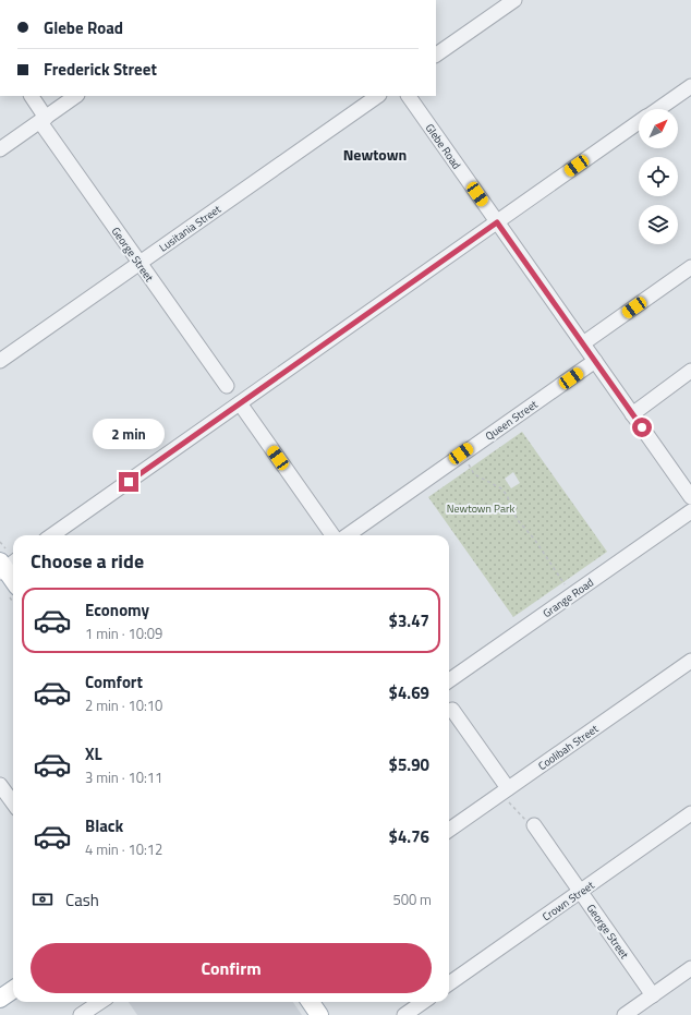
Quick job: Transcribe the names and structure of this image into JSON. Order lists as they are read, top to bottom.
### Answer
{
  "streets": {
    "street": [
      "Glebe Road",
      "Lusitania Street",
      "George Street",
      "Queen Street",
      "Grange Road",
      "Coolibah Street",
      "Crown Street"
    ]
  },
  "crossings": [
    ["Glebe Road", "Queen Street"],
    ["Lusitania Street", "George Street"],
    ["George Street", "Crown Street"]
  ],
  "districts": ["Newtown"],
  "parks": ["Newtown Park"],
  "north": "top right",
  "page": {
    "banner": ["Glebe Road", "Frederick Street"],
    "bubble": "2 min",
    "heading": "Choose a ride",
    "list": [
      {
        "name": "Economy",
        "note": "1 min · 10:09",
        "value": "$3.47"
      },
      {
        "name": "Comfort",
        "note": "2 min · 10:10",
        "value": "$4.69"
      },
      {
        "name": "XL",
        "note": "3 min · 10:11",
        "value": "$5.90"
      },
      {
        "name": "Black",
        "note": "4 min · 10:12",
        "value": "$4.76"
      }
    ],
    "pay": ["Cash", "500 m"],
    "buttons": "Confirm"
  }
}
